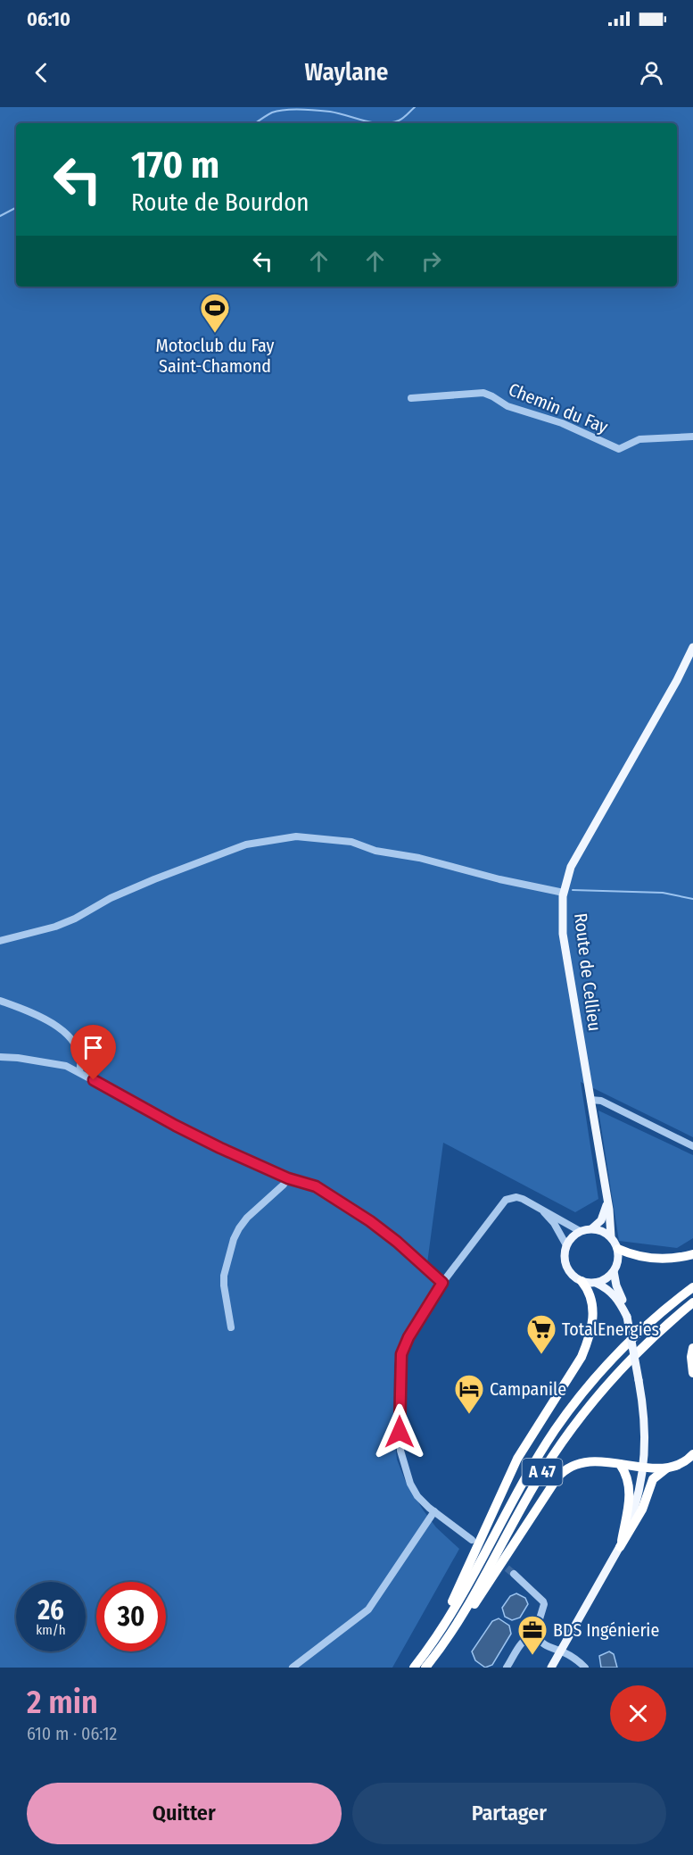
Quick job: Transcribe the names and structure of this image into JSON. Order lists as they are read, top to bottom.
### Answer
{
  "streets": {
    "highway": ["A 47"],
    "main road": ["Route de Cellieu"],
    "street": ["Chemin du Fay"]
  },
  "places": {
    "sports": ["Motoclub du Fay Saint-Chamond"],
    "supermarket": ["TotalEnergies"],
    "hotel": ["Campanile"],
    "office": ["BDS Ingénierie"]
  },
  "page": {
    "status": "06:10",
    "header": "Waylane",
    "turn": ["170 m", "Route de Bourdon"],
    "speed": "26 km/h",
    "limit": "30",
    "heading": ["2 min", "610 m · 06:12"],
    "buttons": ["Quitter", "Partager"]
  }
}
